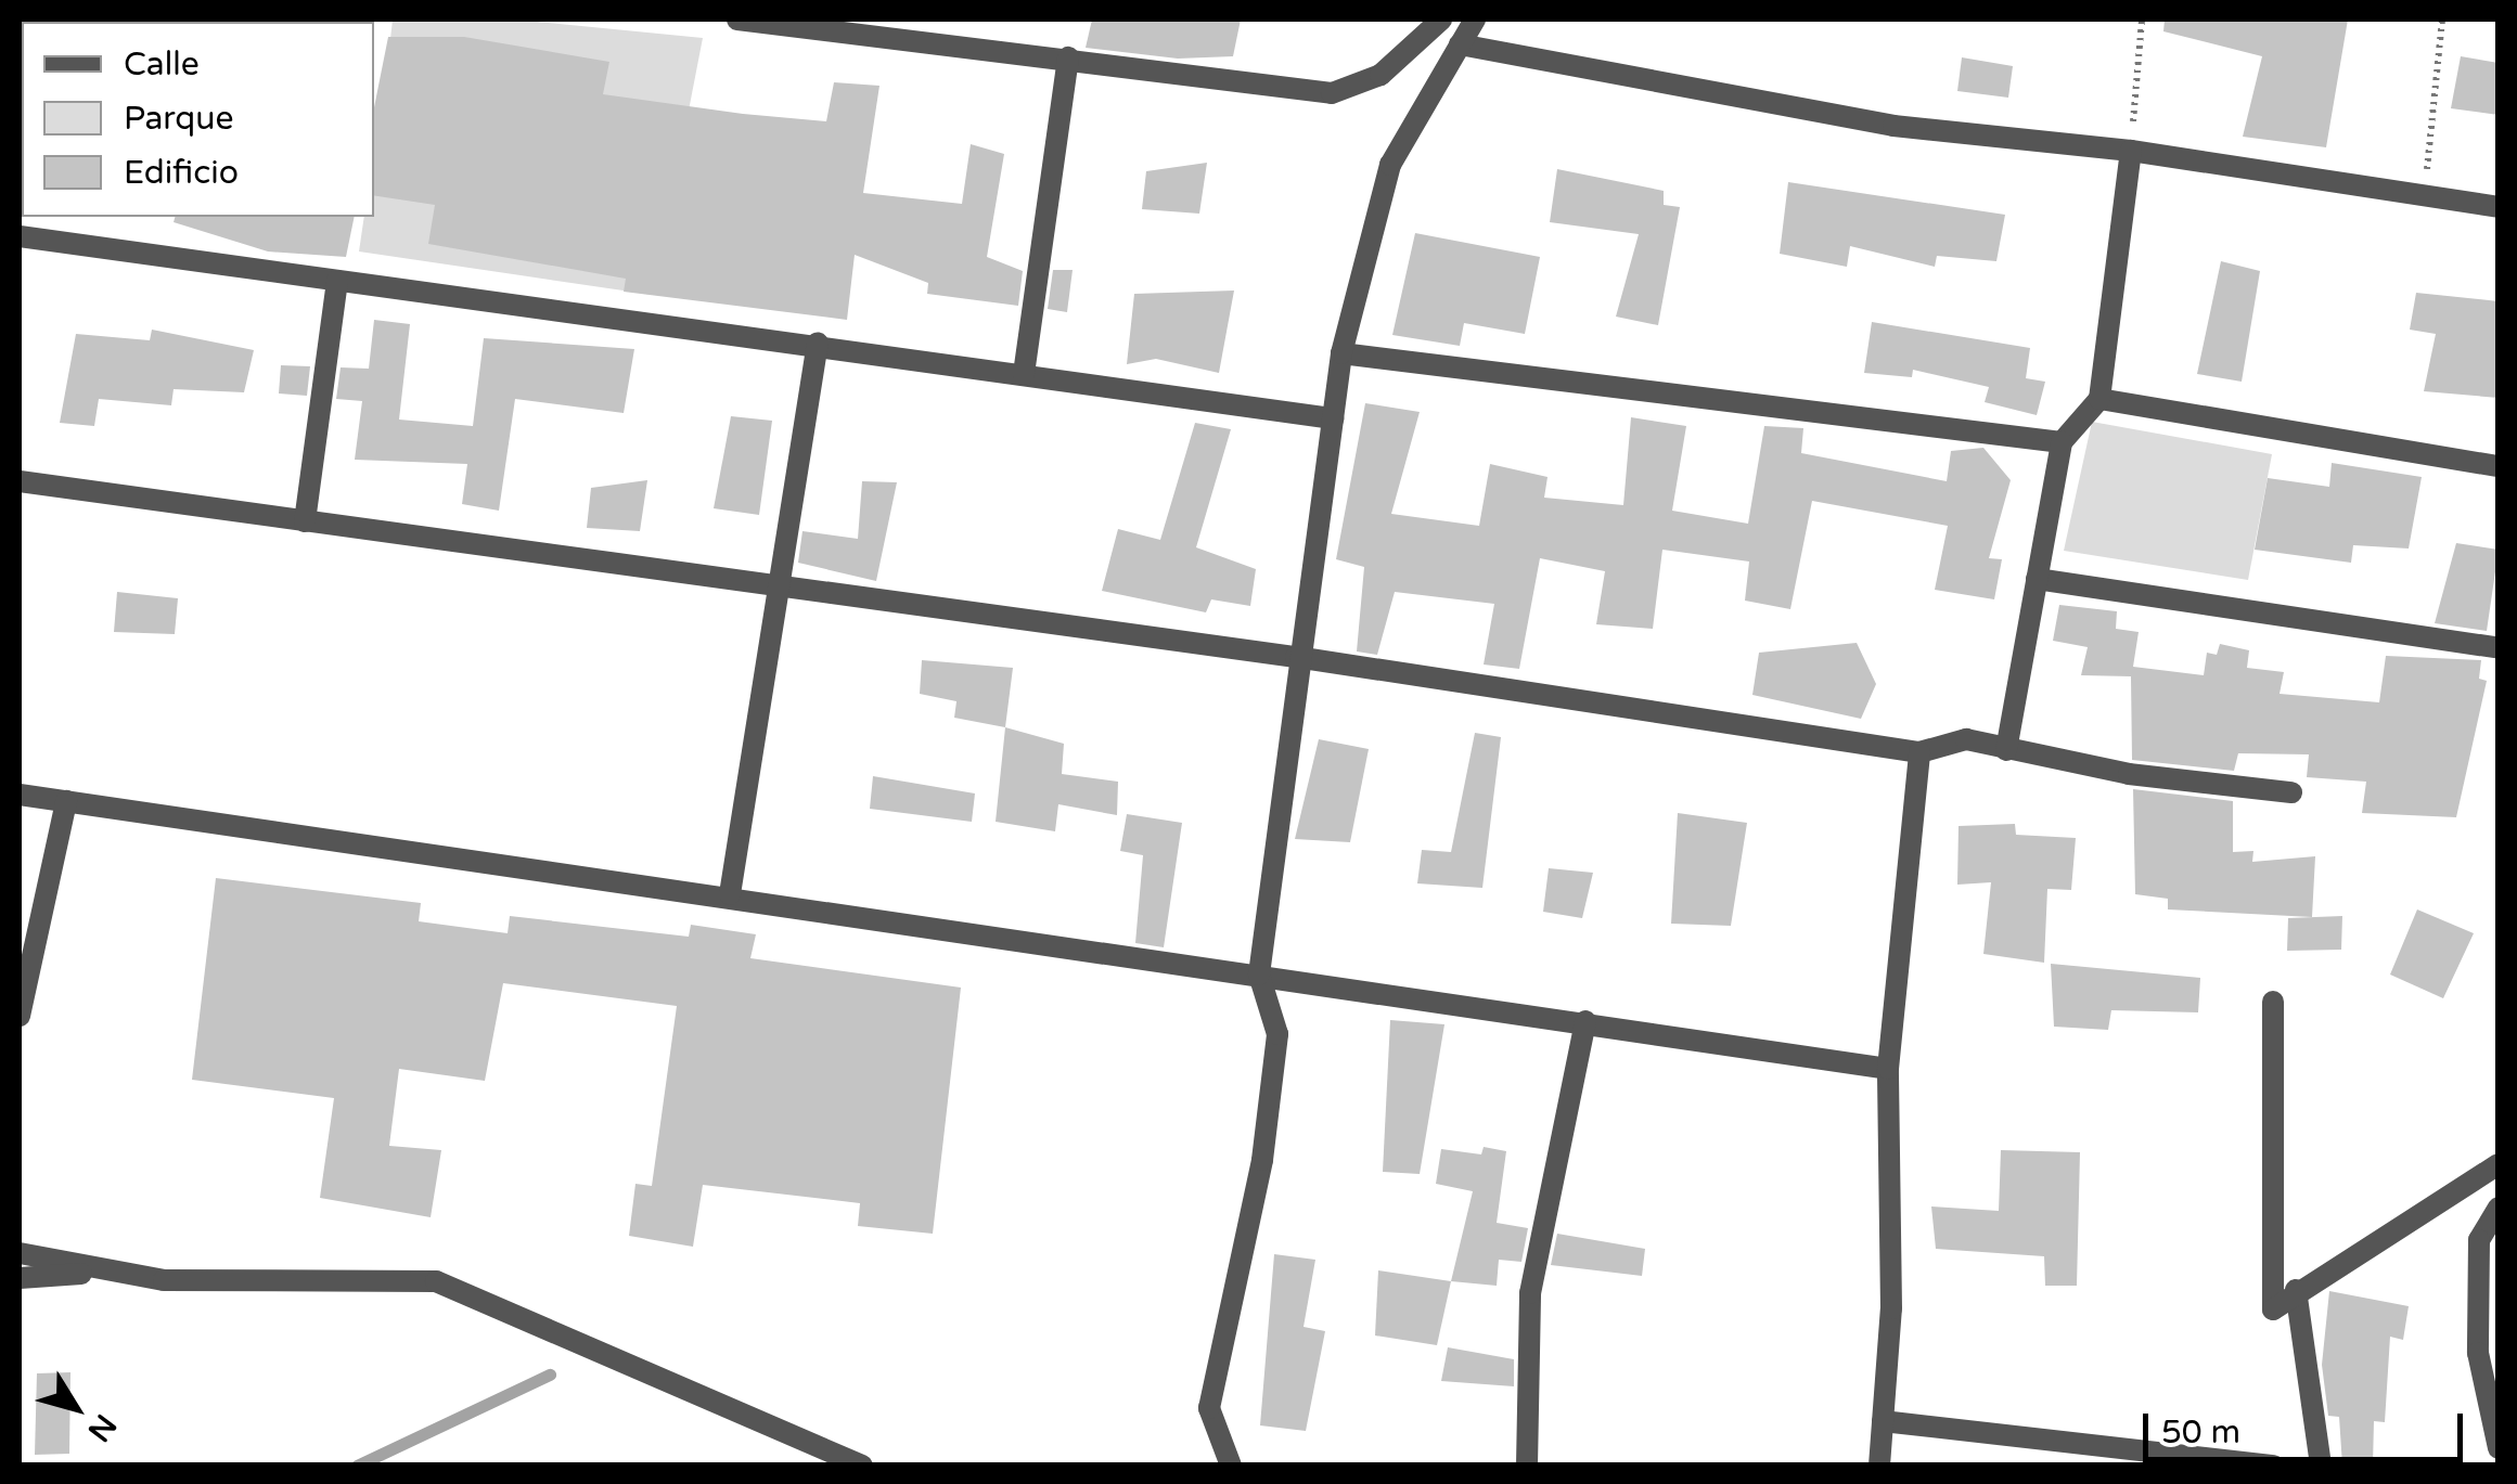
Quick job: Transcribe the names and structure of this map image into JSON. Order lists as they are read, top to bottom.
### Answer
{
  "legend": ["Calle", "Parque", "Edificio"],
  "scale_bar": "50 m",
  "north": "bottom right"
}
